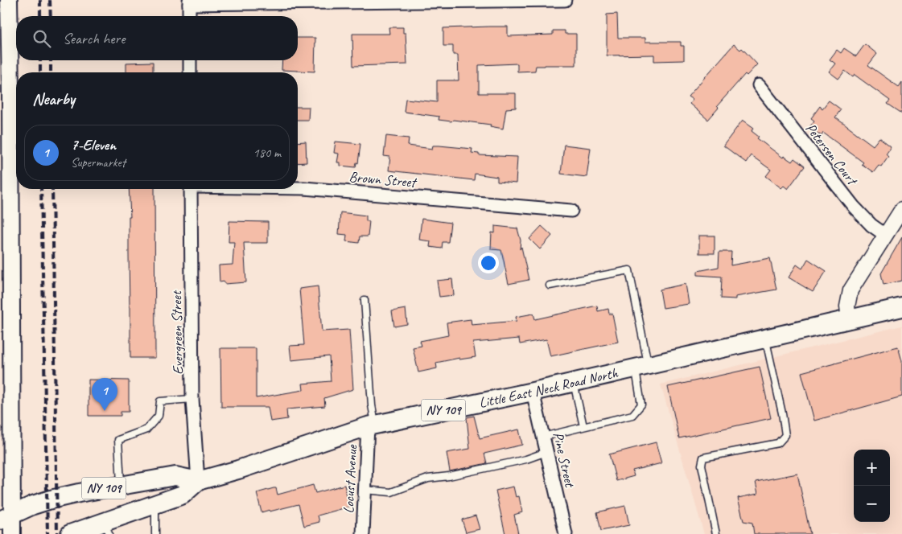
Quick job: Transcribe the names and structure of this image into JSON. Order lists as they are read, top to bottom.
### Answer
{
  "streets": {
    "main road": ["Little East Neck Road North", "NY 109"],
    "street": [
      "Petersen Court",
      "Brown Street",
      "Evergreen Street",
      "Pine Street",
      "Locust Avenue"
    ]
  },
  "crossings": [
    ["Evergreen Street", "Little East Neck Road North"],
    ["Little East Neck Road North", "Pine Street"],
    ["Little East Neck Road North", "Locust Avenue"]
  ],
  "page": {
    "search": "Search here",
    "heading": "Nearby",
    "list": [
      {
        "mark": "1",
        "name": "7-Eleven",
        "note": "Supermarket",
        "value": "180 m"
      }
    ],
    "pins": "1",
    "map_buttons": ["+", "−"]
  }
}
